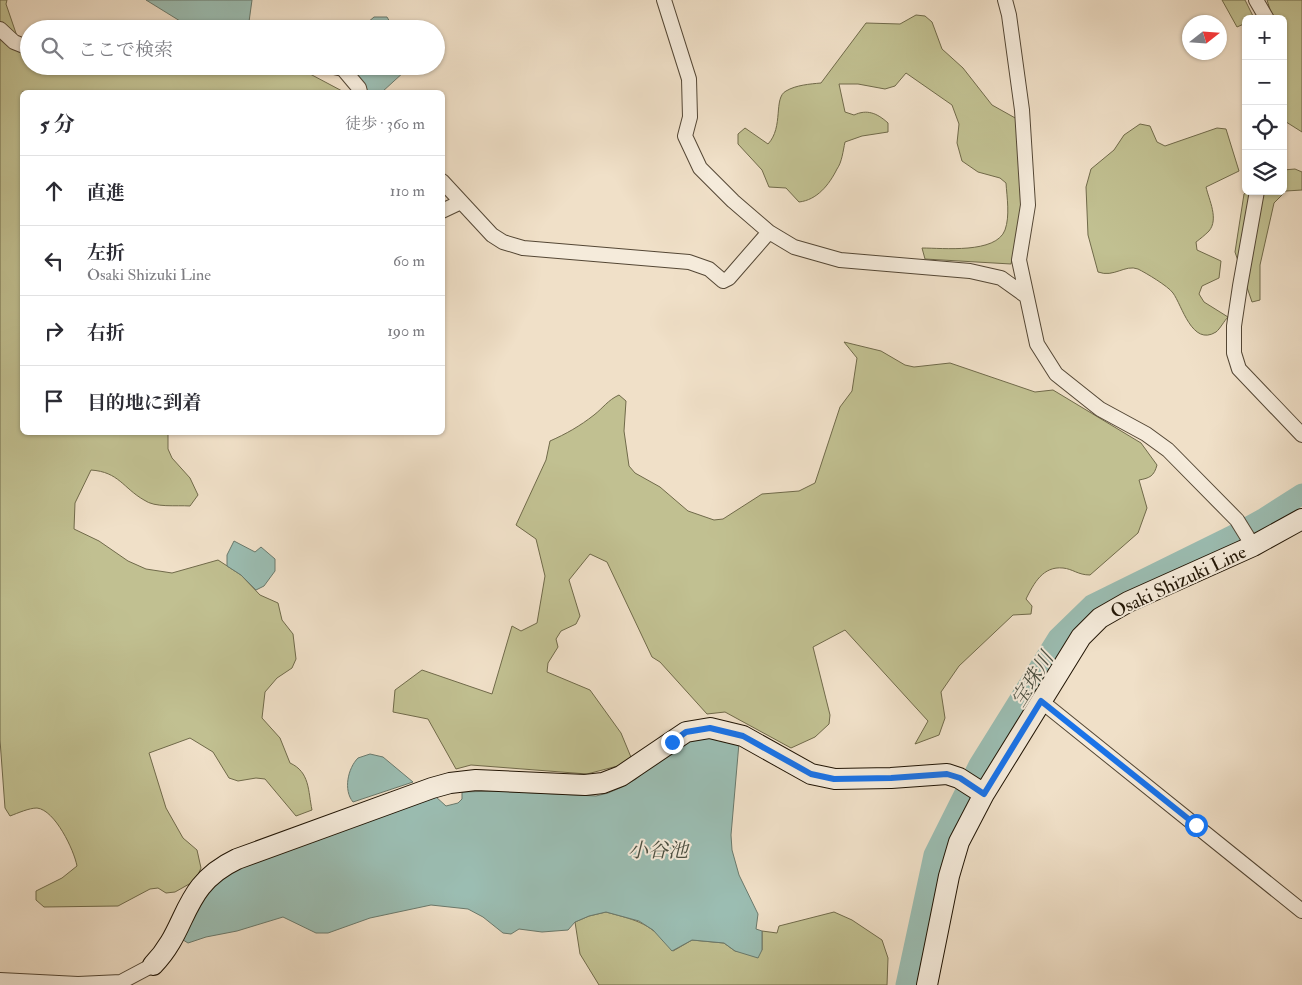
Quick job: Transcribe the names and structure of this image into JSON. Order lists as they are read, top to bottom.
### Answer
{
  "streets": {
    "street": ["Osaki Shizuki Line"]
  },
  "water": ["宝珠川", "小谷池"],
  "north": "right",
  "page": {
    "map_buttons": ["+", "−"],
    "search": "ここで検索",
    "heading": ["5 分", "徒歩 · 360 m"],
    "list": [
      ["直進", "110 m"],
      ["左折", "Osaki Shizuki Line", "60 m"],
      ["右折", "190 m"],
      "目的地に到着"
    ]
  }
}
